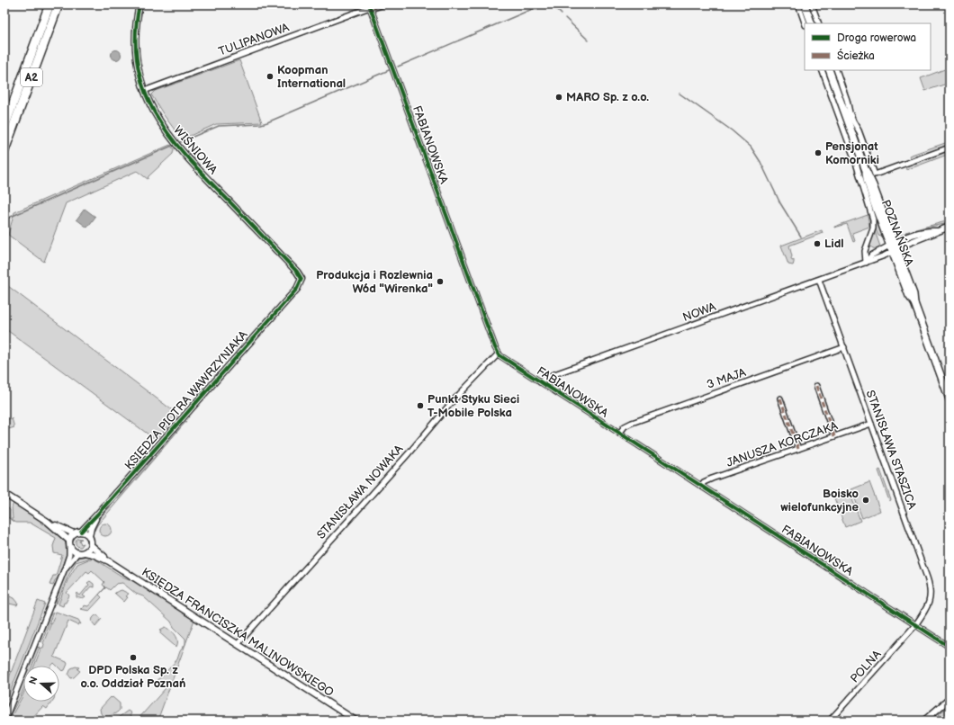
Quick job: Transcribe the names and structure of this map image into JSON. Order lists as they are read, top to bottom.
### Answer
{
  "streets": {
    "highway": ["A2"],
    "main road": ["POZNAŃSKA"],
    "street": [
      "TULIPANOWA",
      "FABIANOWSKA",
      "WIŚNIOWA",
      "NOWA",
      "3 MAJA",
      "KSIĘDZA PIOTRA WAWRZYNIAKA",
      "JANUSZA KORCZAKA",
      "STANISŁAWA STASZICA",
      "STANISŁAWA NOWAKA",
      "KSIĘDZA FRANCISZKA MALINOWSKIEGO",
      "POLNA"
    ]
  },
  "crossings": [
    ["TULIPANOWA", "FABIANOWSKA"],
    ["TULIPANOWA", "WIŚNIOWA"],
    ["FABIANOWSKA", "NOWA"],
    ["FABIANOWSKA", "3 MAJA"],
    ["FABIANOWSKA", "JANUSZA KORCZAKA"],
    ["FABIANOWSKA", "STANISŁAWA STASZICA"],
    ["FABIANOWSKA", "STANISŁAWA NOWAKA"],
    ["FABIANOWSKA", "POLNA"],
    ["WIŚNIOWA", "KSIĘDZA PIOTRA WAWRZYNIAKA"],
    ["POZNAŃSKA", "NOWA"],
    ["NOWA", "STANISŁAWA STASZICA"],
    ["3 MAJA", "STANISŁAWA STASZICA"],
    ["KSIĘDZA PIOTRA WAWRZYNIAKA", "KSIĘDZA FRANCISZKA MALINOWSKIEGO"],
    ["JANUSZA KORCZAKA", "STANISŁAWA STASZICA"],
    ["STANISŁAWA STASZICA", "POLNA"],
    ["STANISŁAWA NOWAKA", "KSIĘDZA FRANCISZKA MALINOWSKIEGO"]
  ],
  "places": [
    "Koopman International",
    "MARO Sp. z o.o.",
    "Pensjonat Komorniki",
    "Lidl",
    "Produkcja i Rozlewnia Wód \"Wirenka\"",
    "Punkt Styku Sieci T-Mobile Polska",
    "Boisko wielofunkcyjne",
    "DPD Polska Sp. z o.o. Oddział Poznań"
  ],
  "legend": ["Droga rowerowa", "Ścieżka"],
  "north": "left"
}
